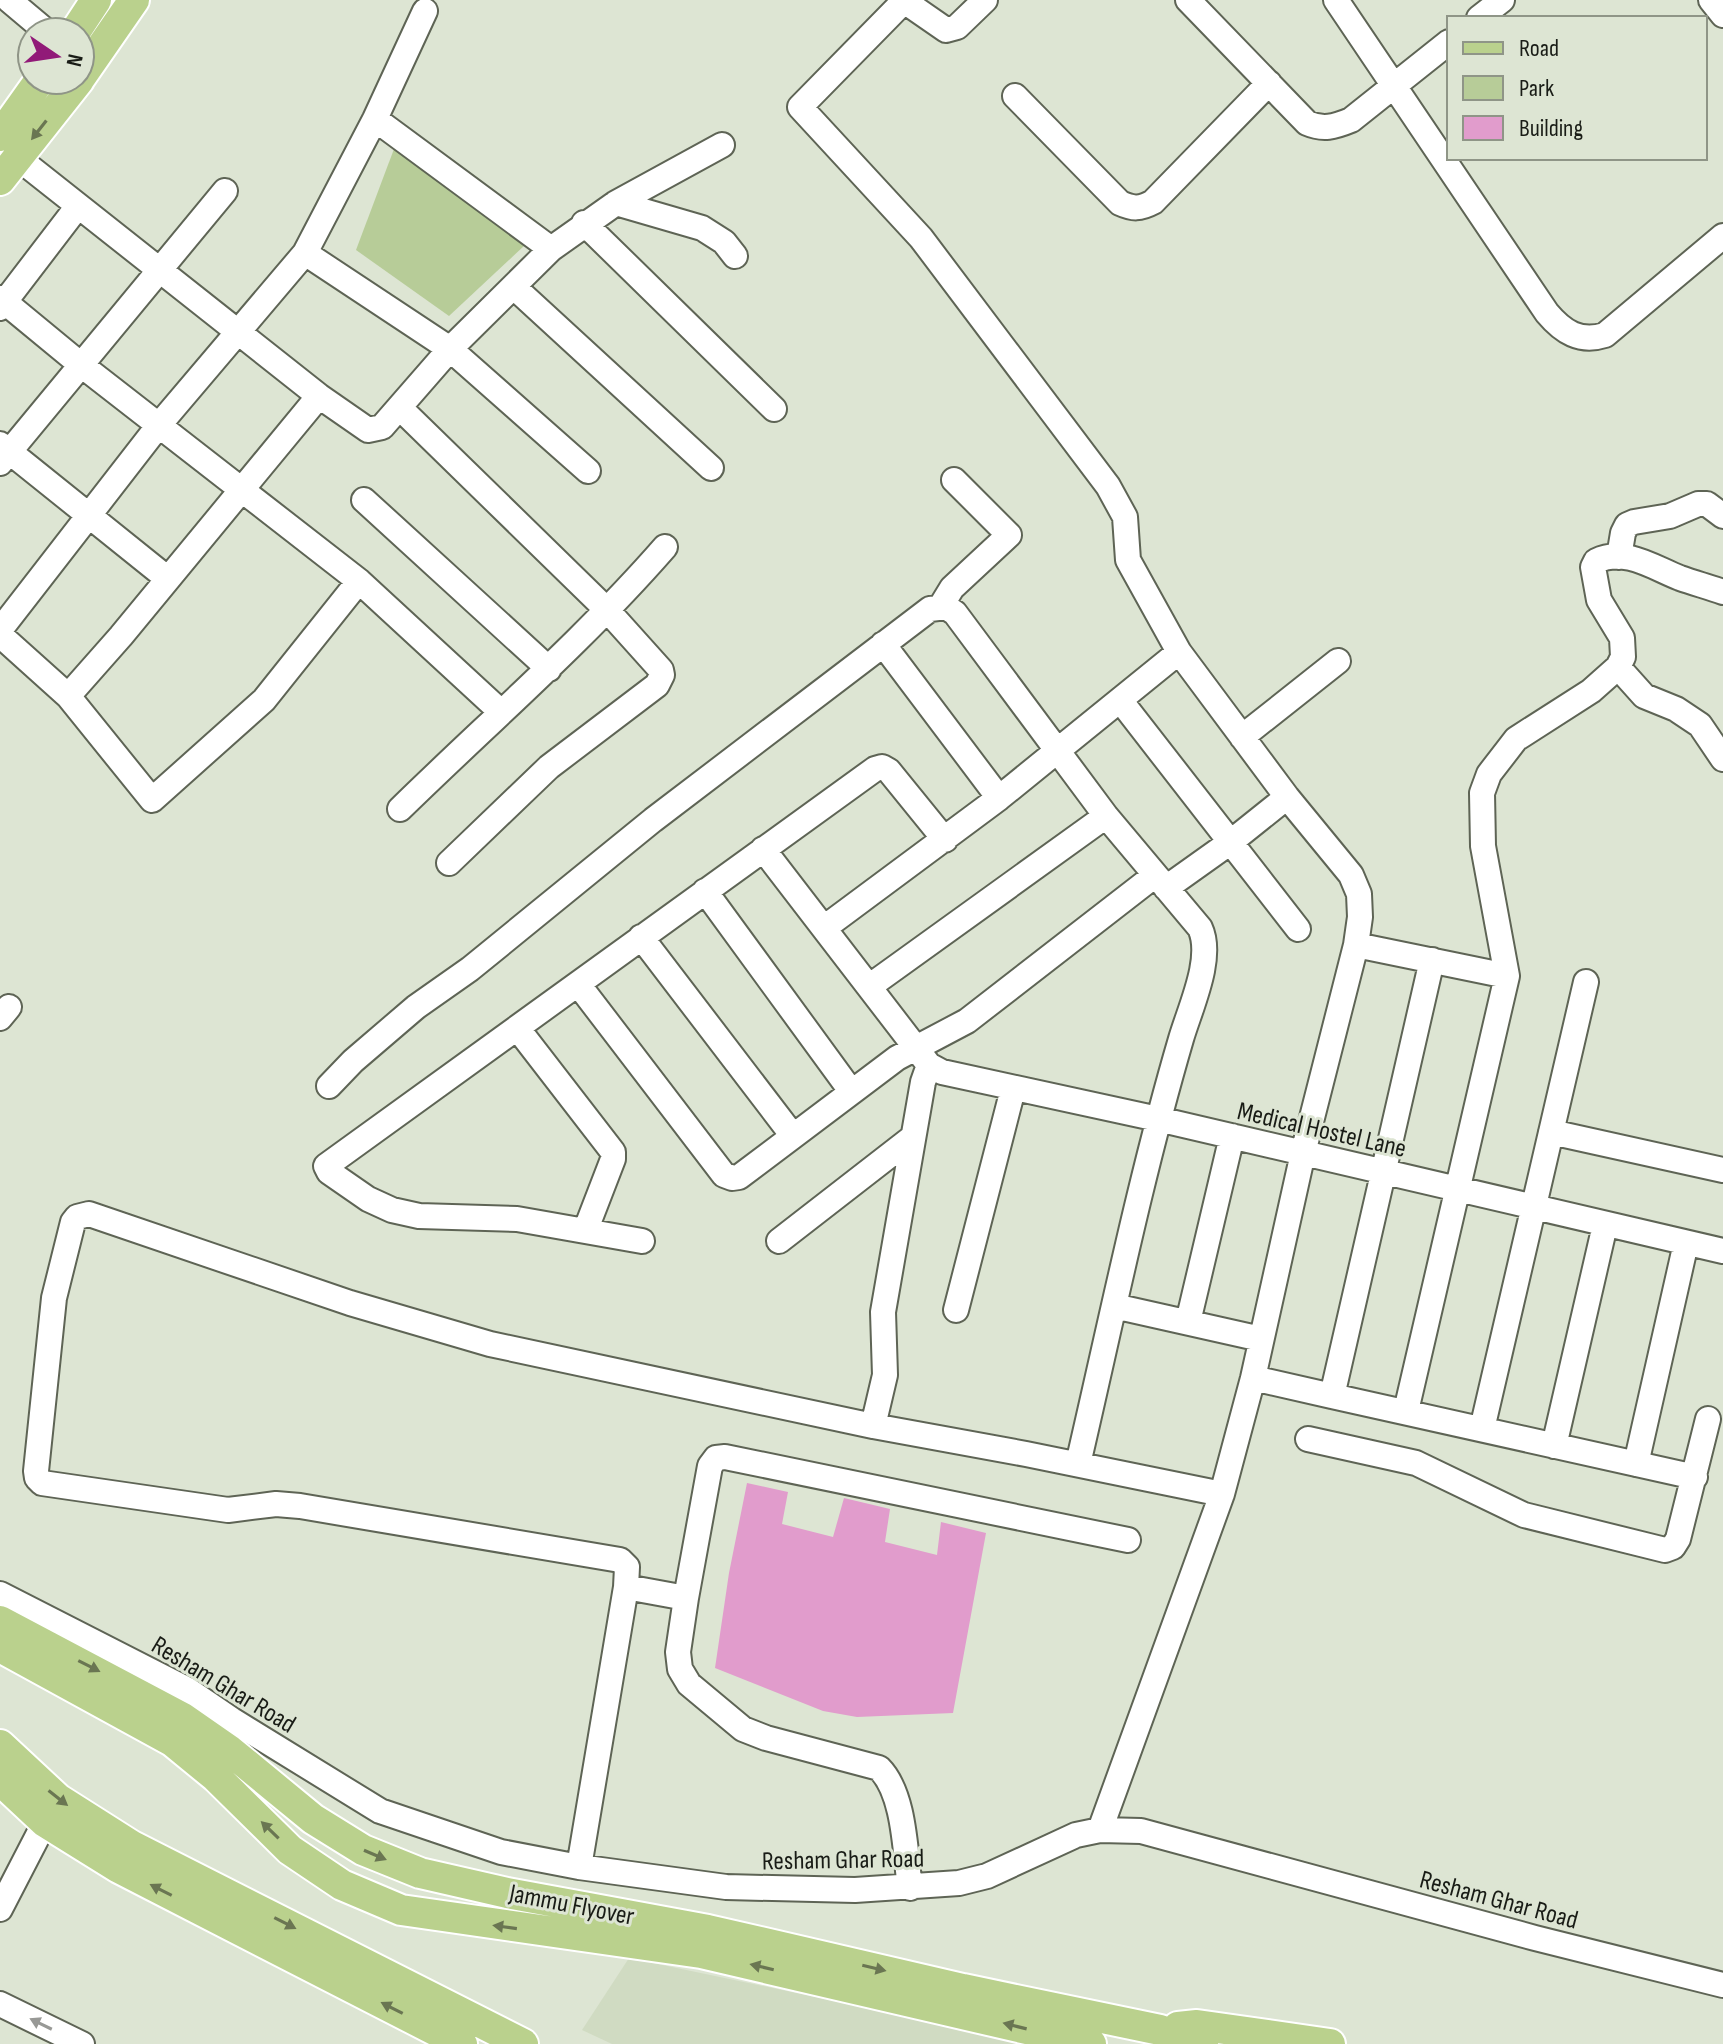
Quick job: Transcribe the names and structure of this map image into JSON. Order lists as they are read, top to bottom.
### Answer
{
  "streets": {
    "main road": ["Jammu Flyover"],
    "street": ["Medical Hostel Lane", "Resham Ghar Road"]
  },
  "legend": ["Road", "Park", "Building"],
  "north": "right"
}
